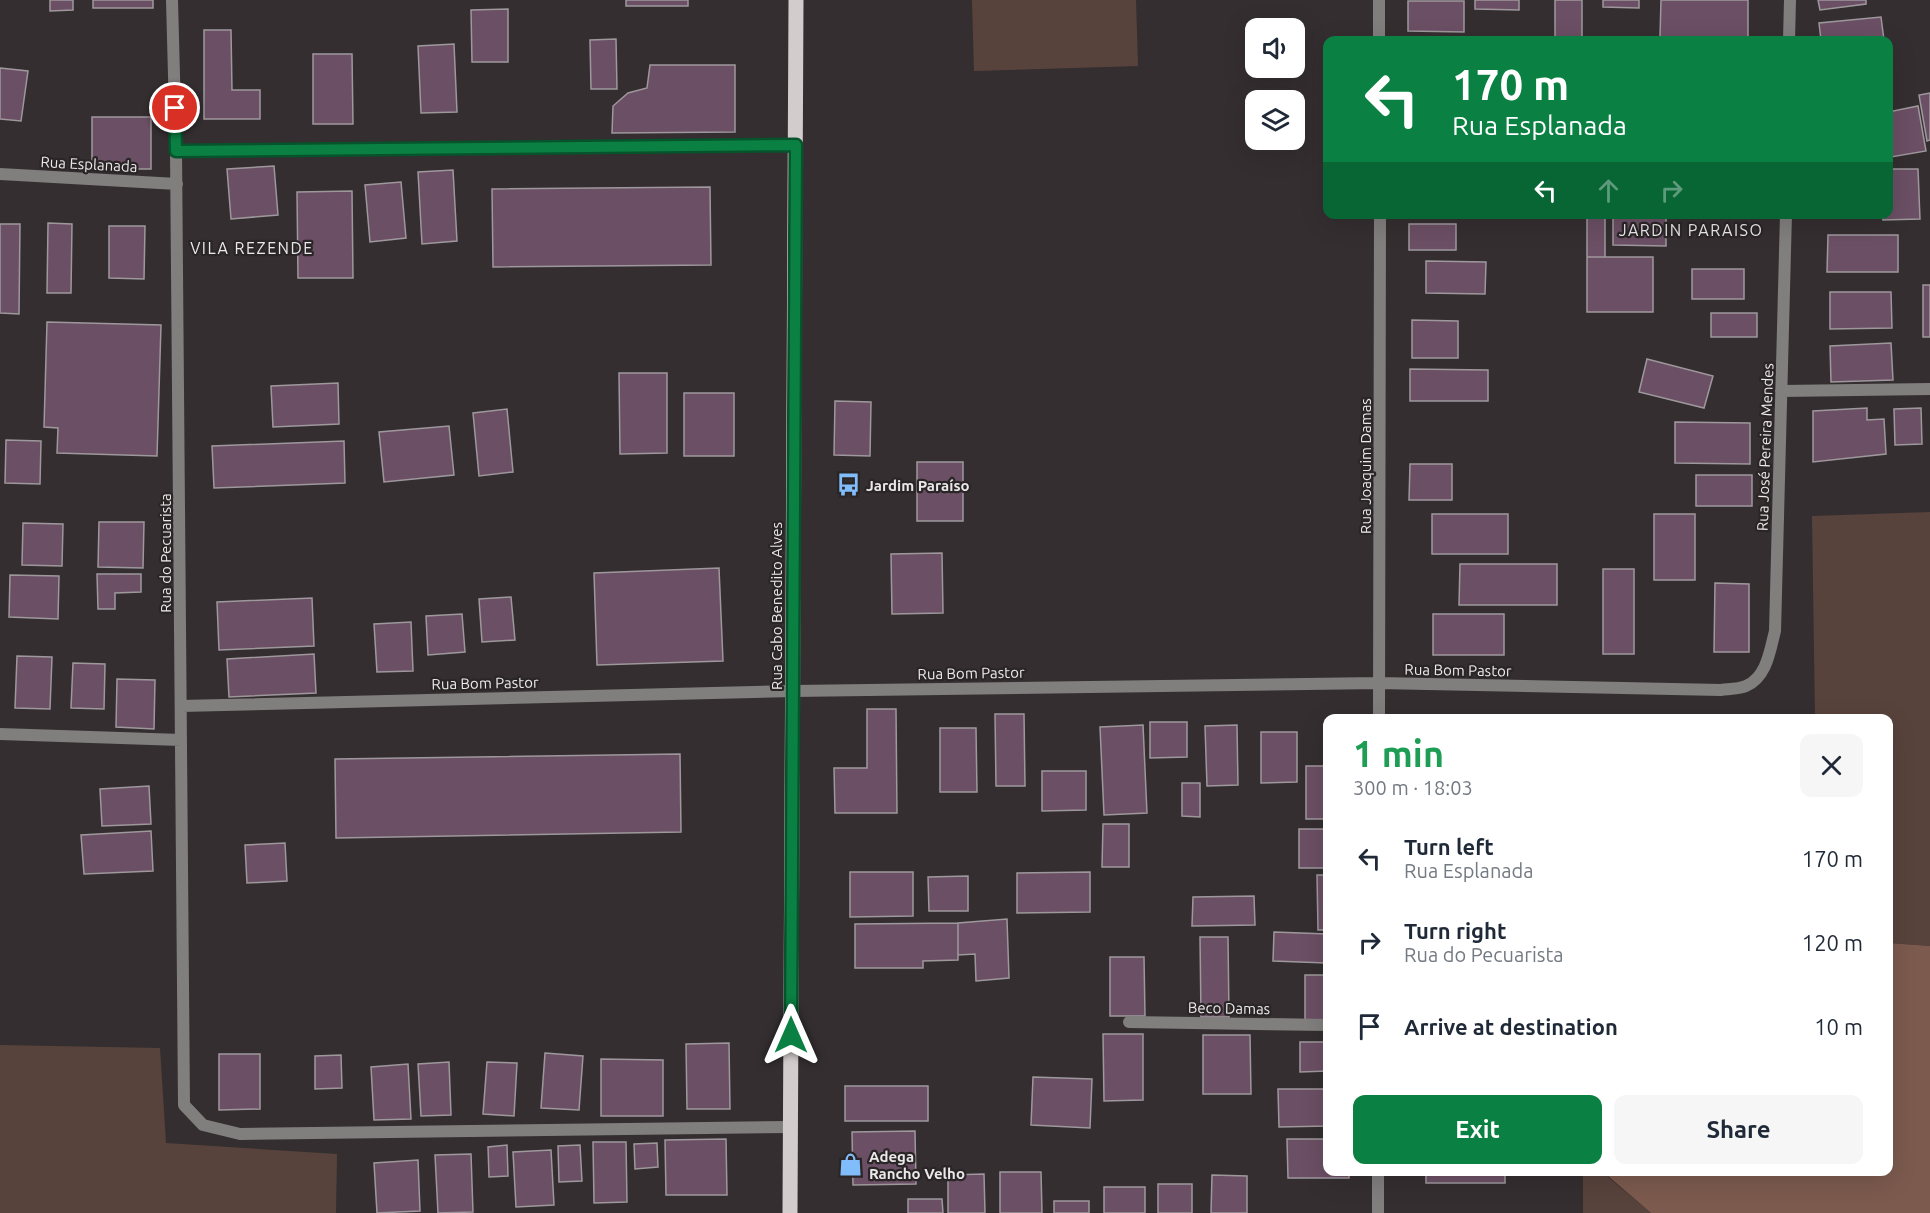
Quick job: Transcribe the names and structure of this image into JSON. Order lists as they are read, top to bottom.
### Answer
{
  "streets": {
    "main road": ["Rua Cabo Benedito Alves"],
    "street": [
      "Rua Esplanada",
      "Rua José Pereira Mendes",
      "Rua Joaquim Damas",
      "Rua do Pecuarista",
      "Rua Bom Pastor",
      "Beco Damas"
    ]
  },
  "crossings": [
    ["Rua Esplanada", "Rua do Pecuarista"],
    ["Rua José Pereira Mendes", "Rua Bom Pastor"],
    ["Rua Joaquim Damas", "Rua Bom Pastor"],
    ["Rua do Pecuarista", "Rua Cabo Benedito Alves"],
    ["Rua do Pecuarista", "Rua Bom Pastor"],
    ["Rua Cabo Benedito Alves", "Rua Bom Pastor"]
  ],
  "districts": ["JARDIN PARAISO", "VILA REZENDE"],
  "places": {
    "bus stop": ["Jardim Paraíso"],
    "shop": ["Adega Rancho Velho"]
  },
  "page": {
    "turn": ["170 m", "Rua Esplanada"],
    "heading": ["1 min", "300 m · 18:03"],
    "list": [
      {
        "name": "Turn left",
        "note": "Rua Esplanada",
        "value": "170 m"
      },
      {
        "name": "Turn right",
        "note": "Rua do Pecuarista",
        "value": "120 m"
      },
      {
        "name": "Arrive at destination",
        "value": "10 m"
      }
    ],
    "buttons": ["Exit", "Share"]
  }
}
